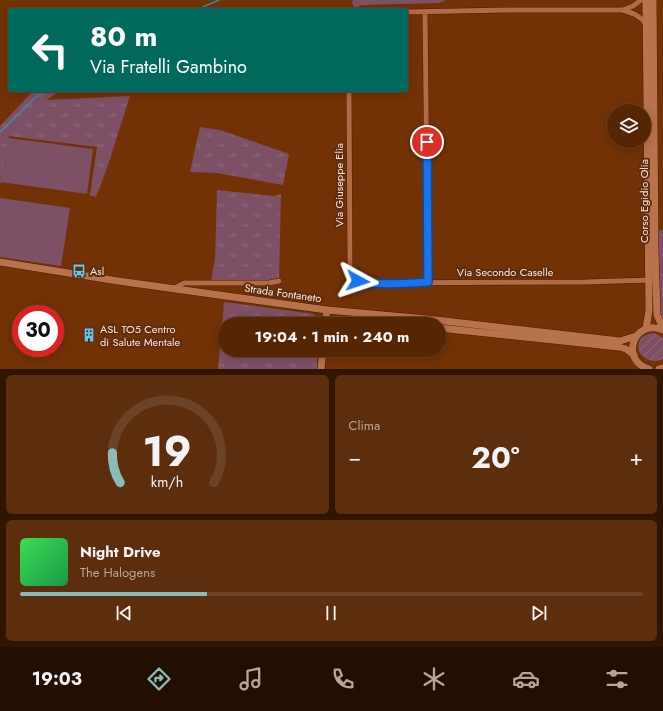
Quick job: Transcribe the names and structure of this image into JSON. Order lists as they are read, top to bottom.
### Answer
{
  "streets": {
    "street": [
      "Via Giuseppe Elia",
      "Corso Egidio Olia",
      "Via Secondo Caselle",
      "Strada Fontaneto"
    ]
  },
  "crossings": [
    ["Via Giuseppe Elia", "Via Secondo Caselle"],
    ["Corso Egidio Olia", "Via Secondo Caselle"],
    ["Corso Egidio Olia", "Strada Fontaneto"]
  ],
  "places": {
    "bus stop": ["Asl"],
    "building": ["ASL TO5 Centro di Salute Mentale"]
  },
  "page": {
    "turn": ["80 m", "Via Fratelli Gambino"],
    "limit": "30",
    "trip": "19:04 · 1 min · 240 m",
    "tile": "Clima",
    "heat": ["−", "20°", "+"],
    "song": ["Night Drive", "The Halogens"],
    "tabs": "19:03",
    "gauge": ["19", "km/h"]
  }
}
